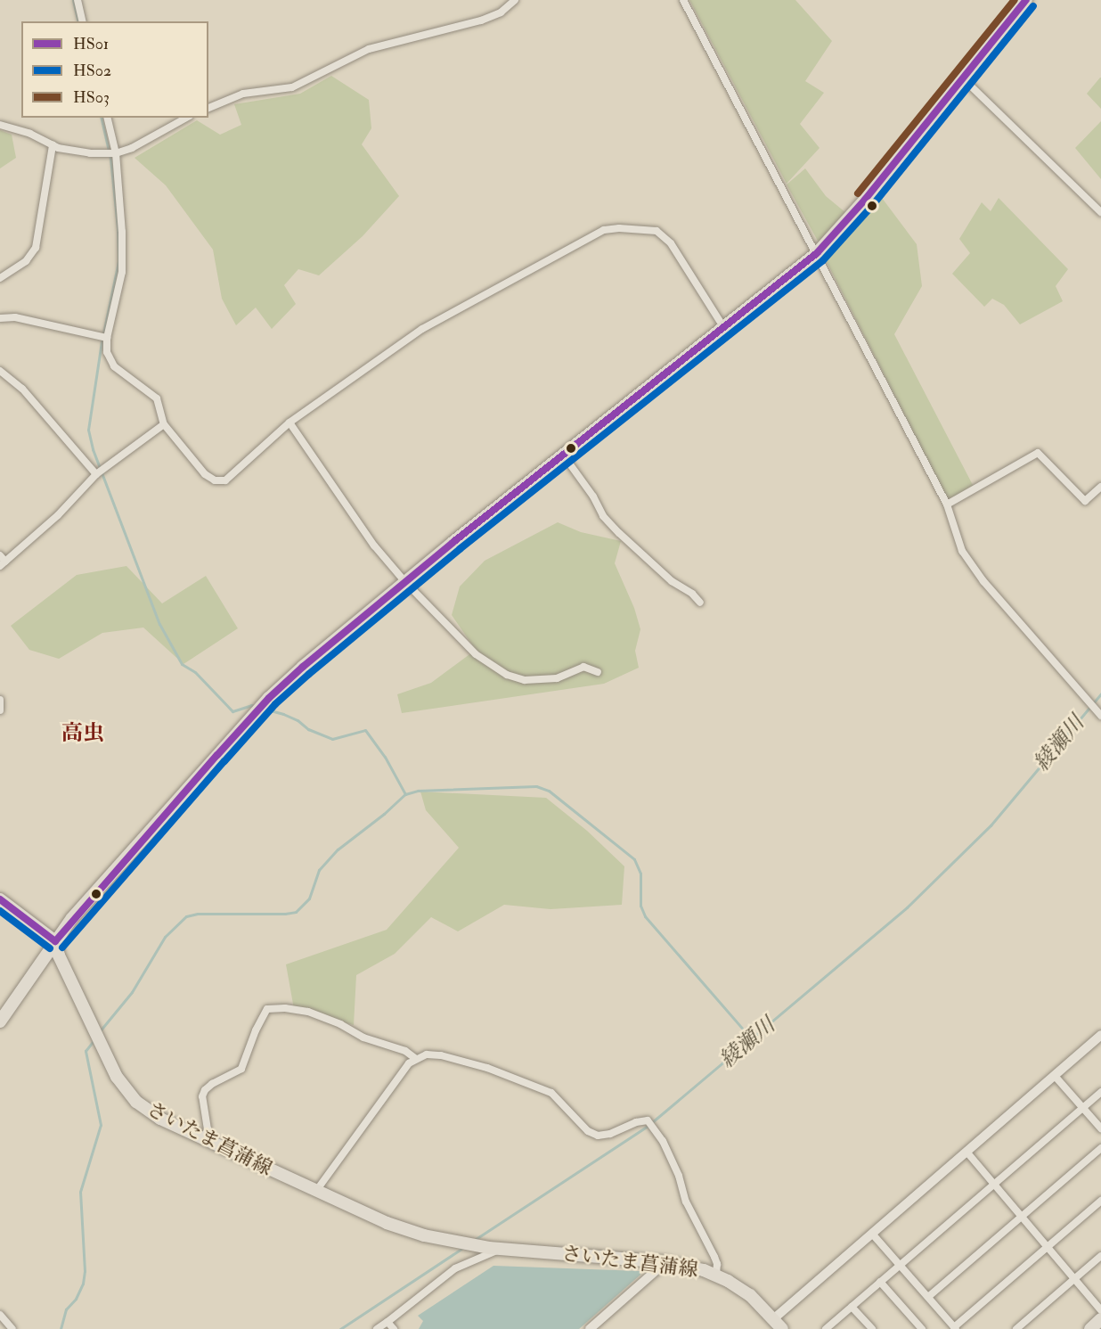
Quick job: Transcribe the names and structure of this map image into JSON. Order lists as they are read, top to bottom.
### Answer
{
  "streets": {
    "main road": ["さいたま菖蒲線"]
  },
  "districts": ["高虫"],
  "water": ["綾瀬川"],
  "lines": ["transit line HS01", "transit line HS03", "transit line HS02"],
  "legend": ["HS01", "HS02", "HS03"]
}
